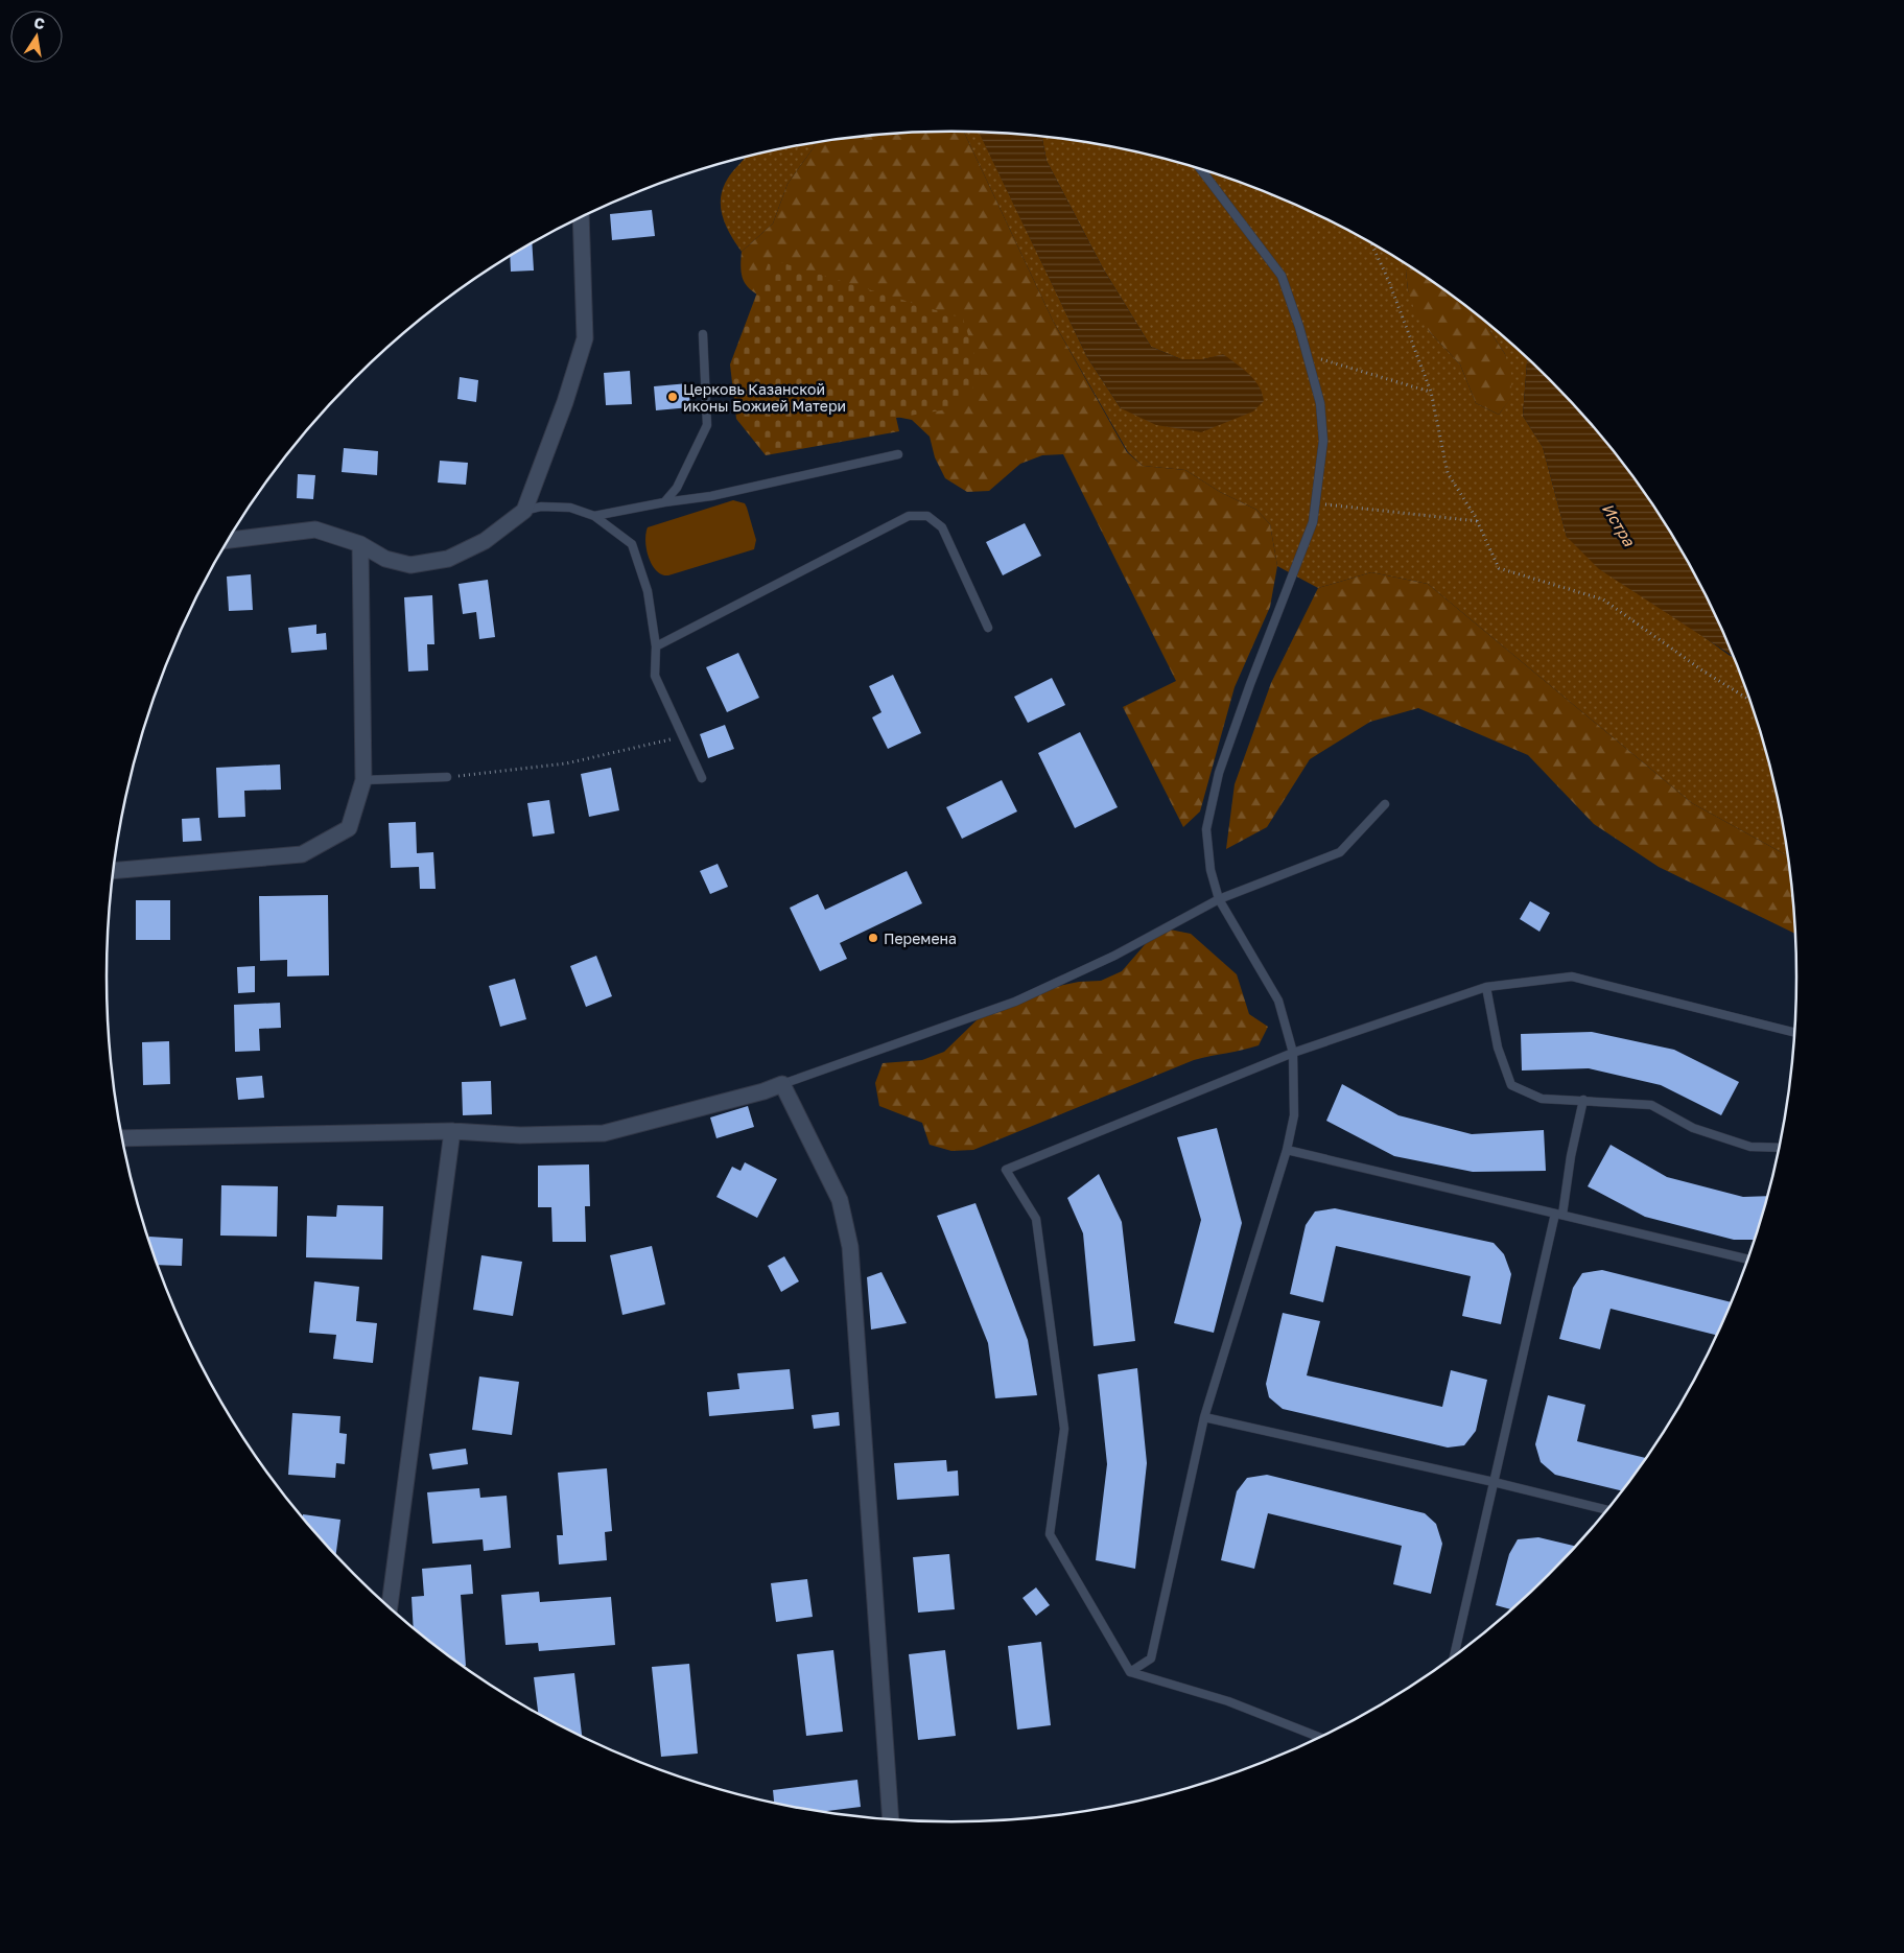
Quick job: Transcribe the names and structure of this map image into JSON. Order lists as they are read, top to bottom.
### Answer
{
  "water": ["Истра"],
  "places": ["Церковь Казанской иконы Божией Матери", "Перемена"],
  "north": "top"
}
